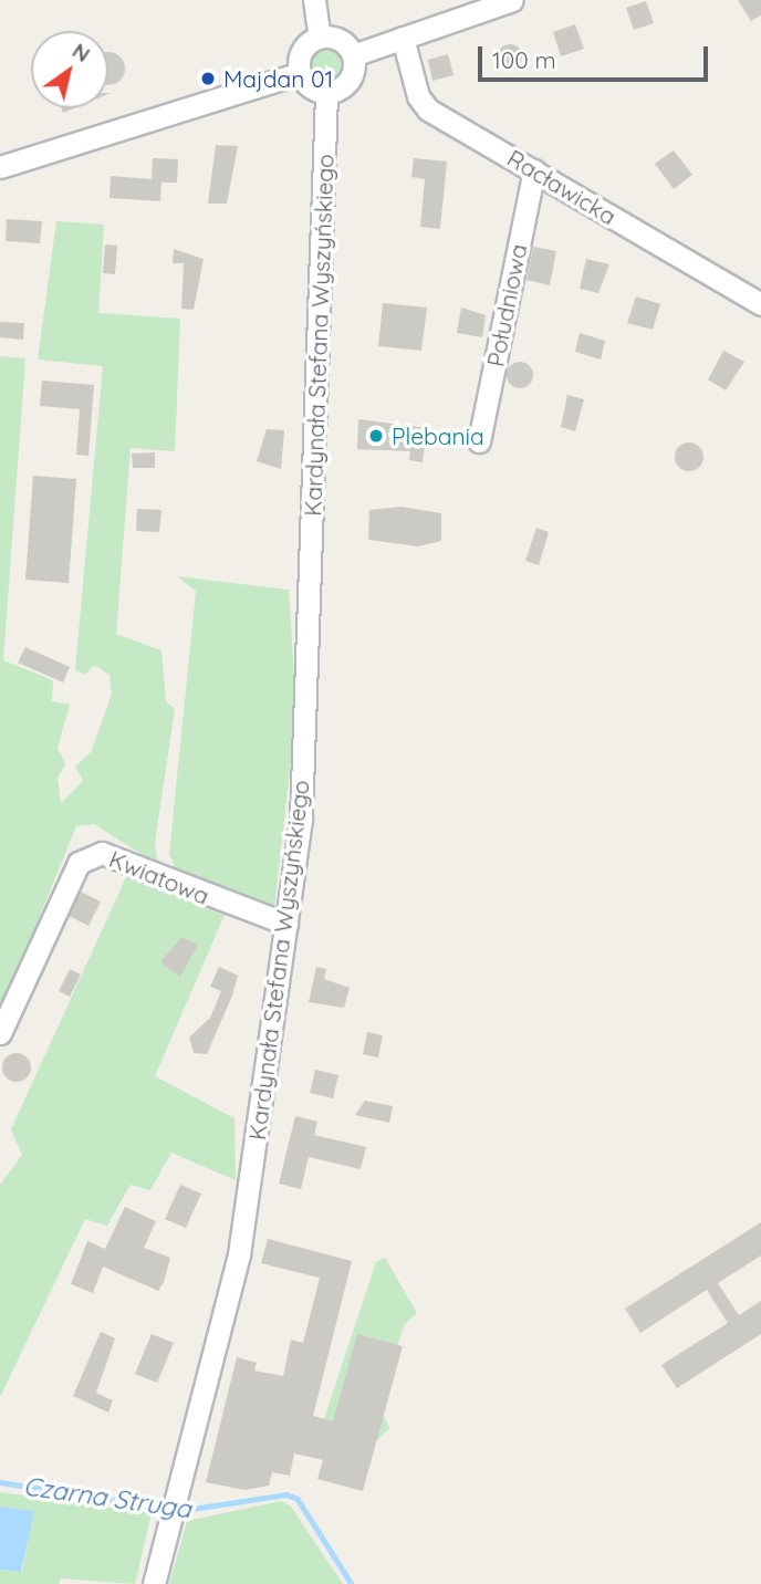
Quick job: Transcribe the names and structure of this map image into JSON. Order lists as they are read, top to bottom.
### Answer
{
  "streets": {
    "street": [
      "Racławicka",
      "Południowa",
      "Kardynała Stefana Wyszyńskiego",
      "Kwiatowa"
    ]
  },
  "crossings": [
    ["Racławicka", "Południowa"],
    ["Kardynała Stefana Wyszyńskiego", "Kwiatowa"]
  ],
  "water": ["Czarna Struga"],
  "places": ["Majdan 01", "Plebania"],
  "scale_bar": "100 m",
  "north": "top right"
}
